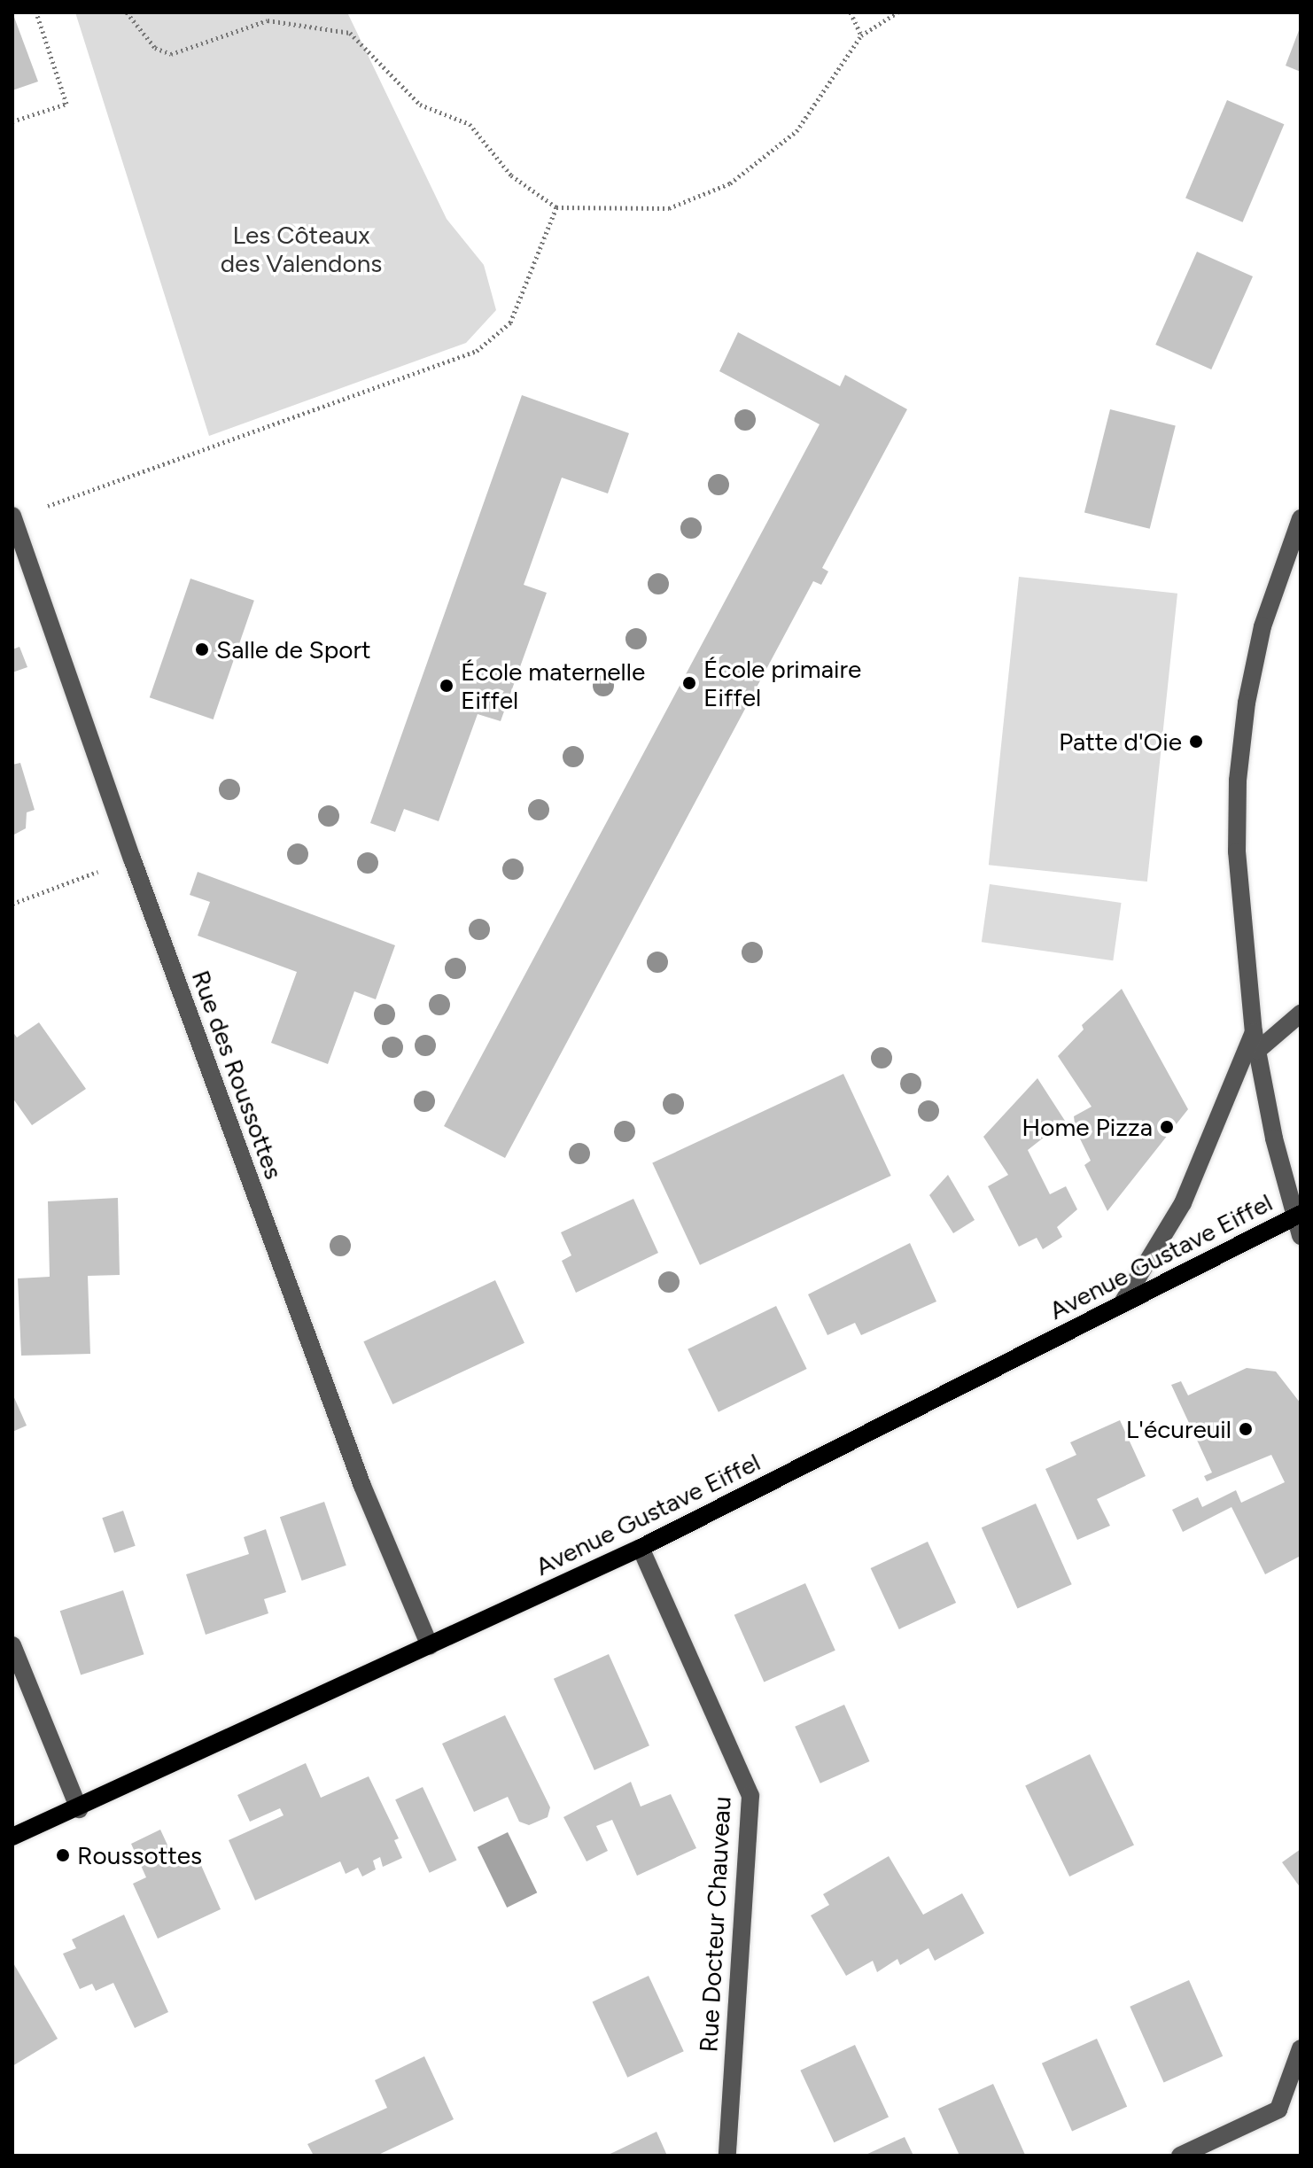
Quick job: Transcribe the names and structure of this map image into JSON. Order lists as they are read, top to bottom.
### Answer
{
  "streets": {
    "main road": ["Avenue Gustave Eiffel"],
    "street": ["Rue des Roussottes", "Rue Docteur Chauveau"]
  },
  "crossings": [
    ["Rue des Roussottes", "Avenue Gustave Eiffel"],
    ["Avenue Gustave Eiffel", "Rue Docteur Chauveau"]
  ],
  "parks": ["Les Côteaux des Valendons"],
  "places": [
    "Salle de Sport",
    "École primaire Eiffel",
    "École maternelle Eiffel",
    "Patte d'Oie",
    "Home Pizza",
    "L'écureuil",
    "Roussottes"
  ]
}
